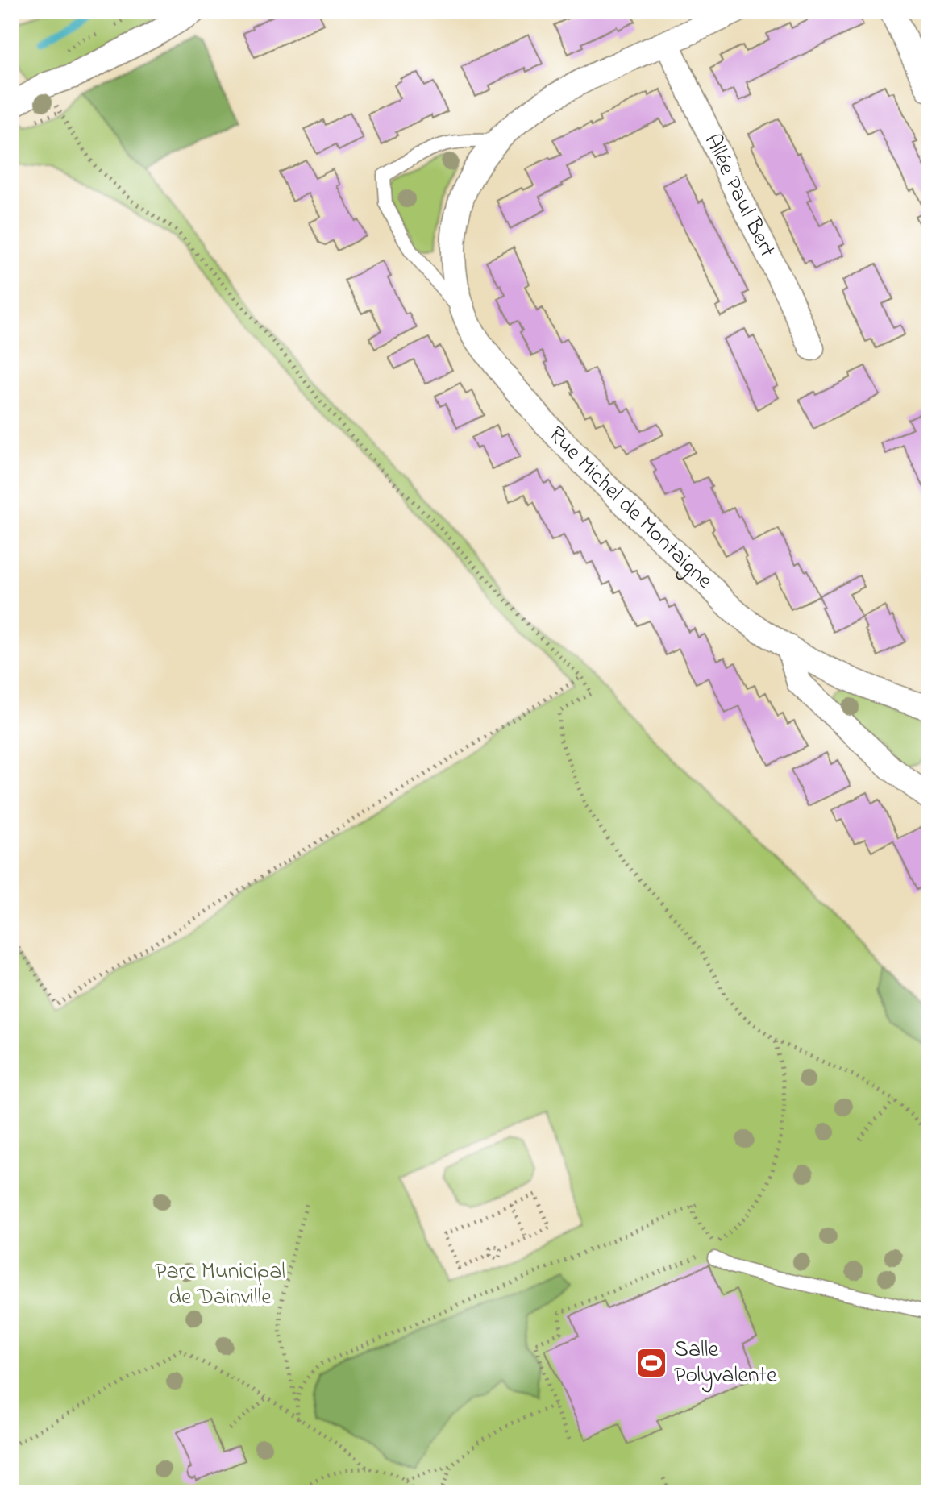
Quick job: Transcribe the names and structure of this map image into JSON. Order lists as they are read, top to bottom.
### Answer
{
  "streets": {
    "street": ["Allée Paul Bert", "Rue Michel de Montaigne"]
  },
  "crossings": [
    ["Allée Paul Bert", "Rue Michel de Montaigne"]
  ],
  "parks": ["Parc Municipal de Dainville"],
  "places": {
    "sports": ["Salle Polyvalente"]
  }
}
